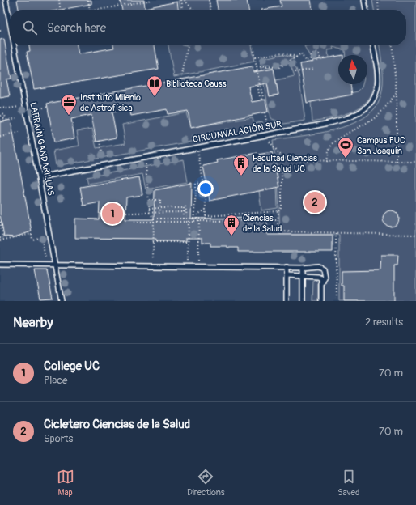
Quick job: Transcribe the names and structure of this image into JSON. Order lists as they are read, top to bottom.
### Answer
{
  "streets": {
    "lane": ["CIRCUNVALACIÓN SUR", "LARRAÍN GANDARILLAS"]
  },
  "crossings": [
    ["CIRCUNVALACIÓN SUR", "LARRAÍN GANDARILLAS"]
  ],
  "places": {
    "library": ["Biblioteca Gauss"],
    "office": ["Instituto Milenio de Astrofísica"],
    "sports": ["Campus PUC San Joaquín"],
    "building": ["Facultad Ciencias de la Salud UC", "Ciencias de la Salud"]
  },
  "north": "top",
  "page": {
    "search": "Search here",
    "pins": ["2", "1"],
    "heading": ["Nearby", "2 results"],
    "list": [
      {
        "mark": "1",
        "name": "College UC",
        "note": "Place",
        "value": "70 m"
      },
      {
        "mark": "2",
        "name": "Cicletero Ciencias de la Salud",
        "note": "Sports",
        "value": "70 m"
      }
    ],
    "nav": ["Map", "Directions", "Saved"]
  }
}
